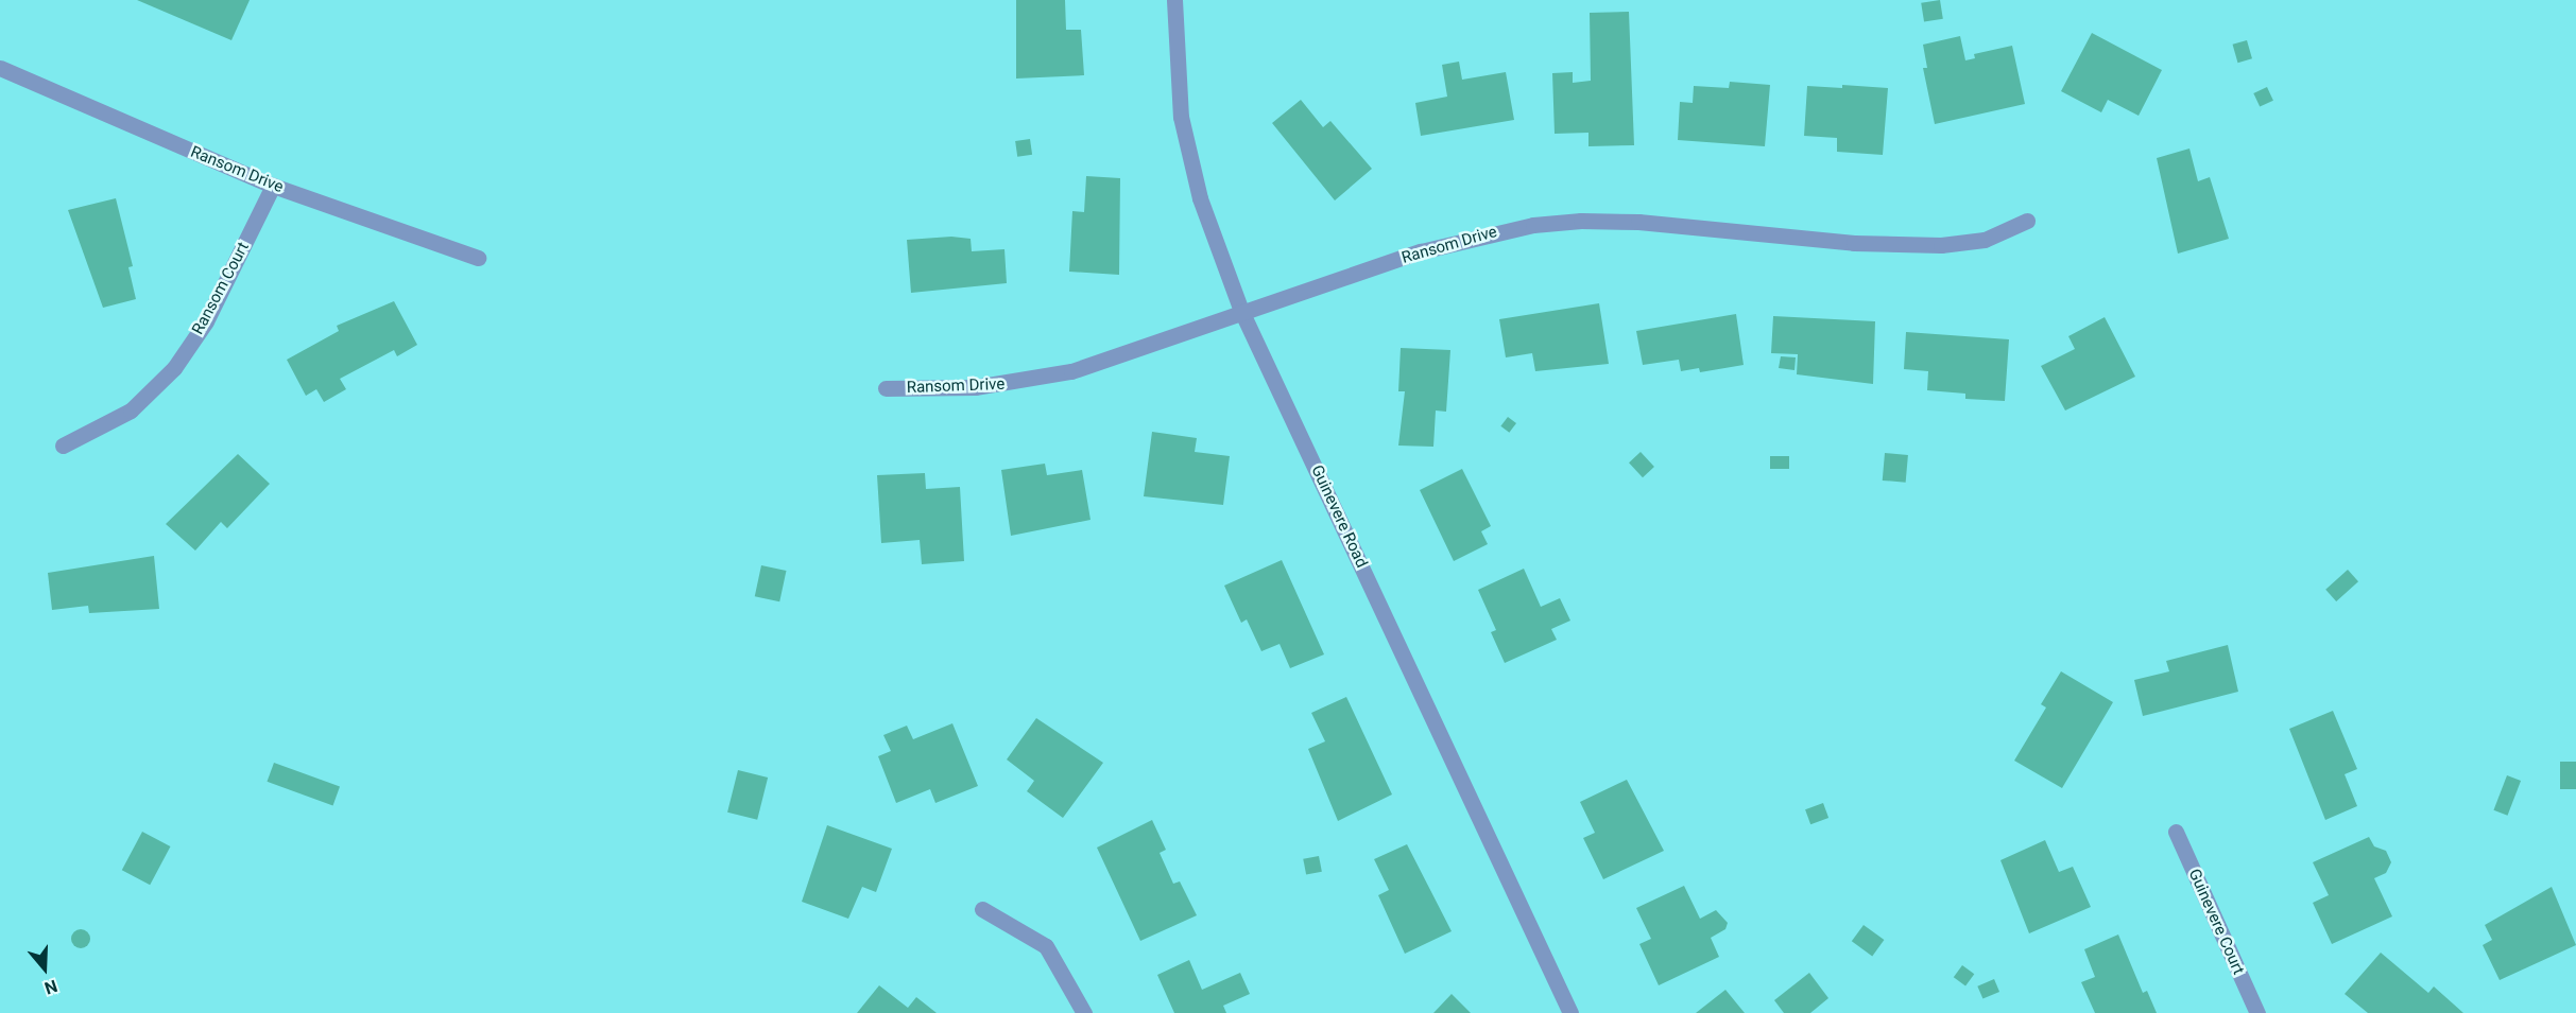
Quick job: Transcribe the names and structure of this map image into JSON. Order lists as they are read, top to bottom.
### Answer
{
  "streets": {
    "street": [
      "Ransom Drive",
      "Ransom Court",
      "Guinevere Road",
      "Guinevere Court"
    ]
  },
  "crossings": [
    ["Ransom Drive", "Ransom Court"],
    ["Ransom Drive", "Guinevere Road"]
  ],
  "north": "bottom"
}
